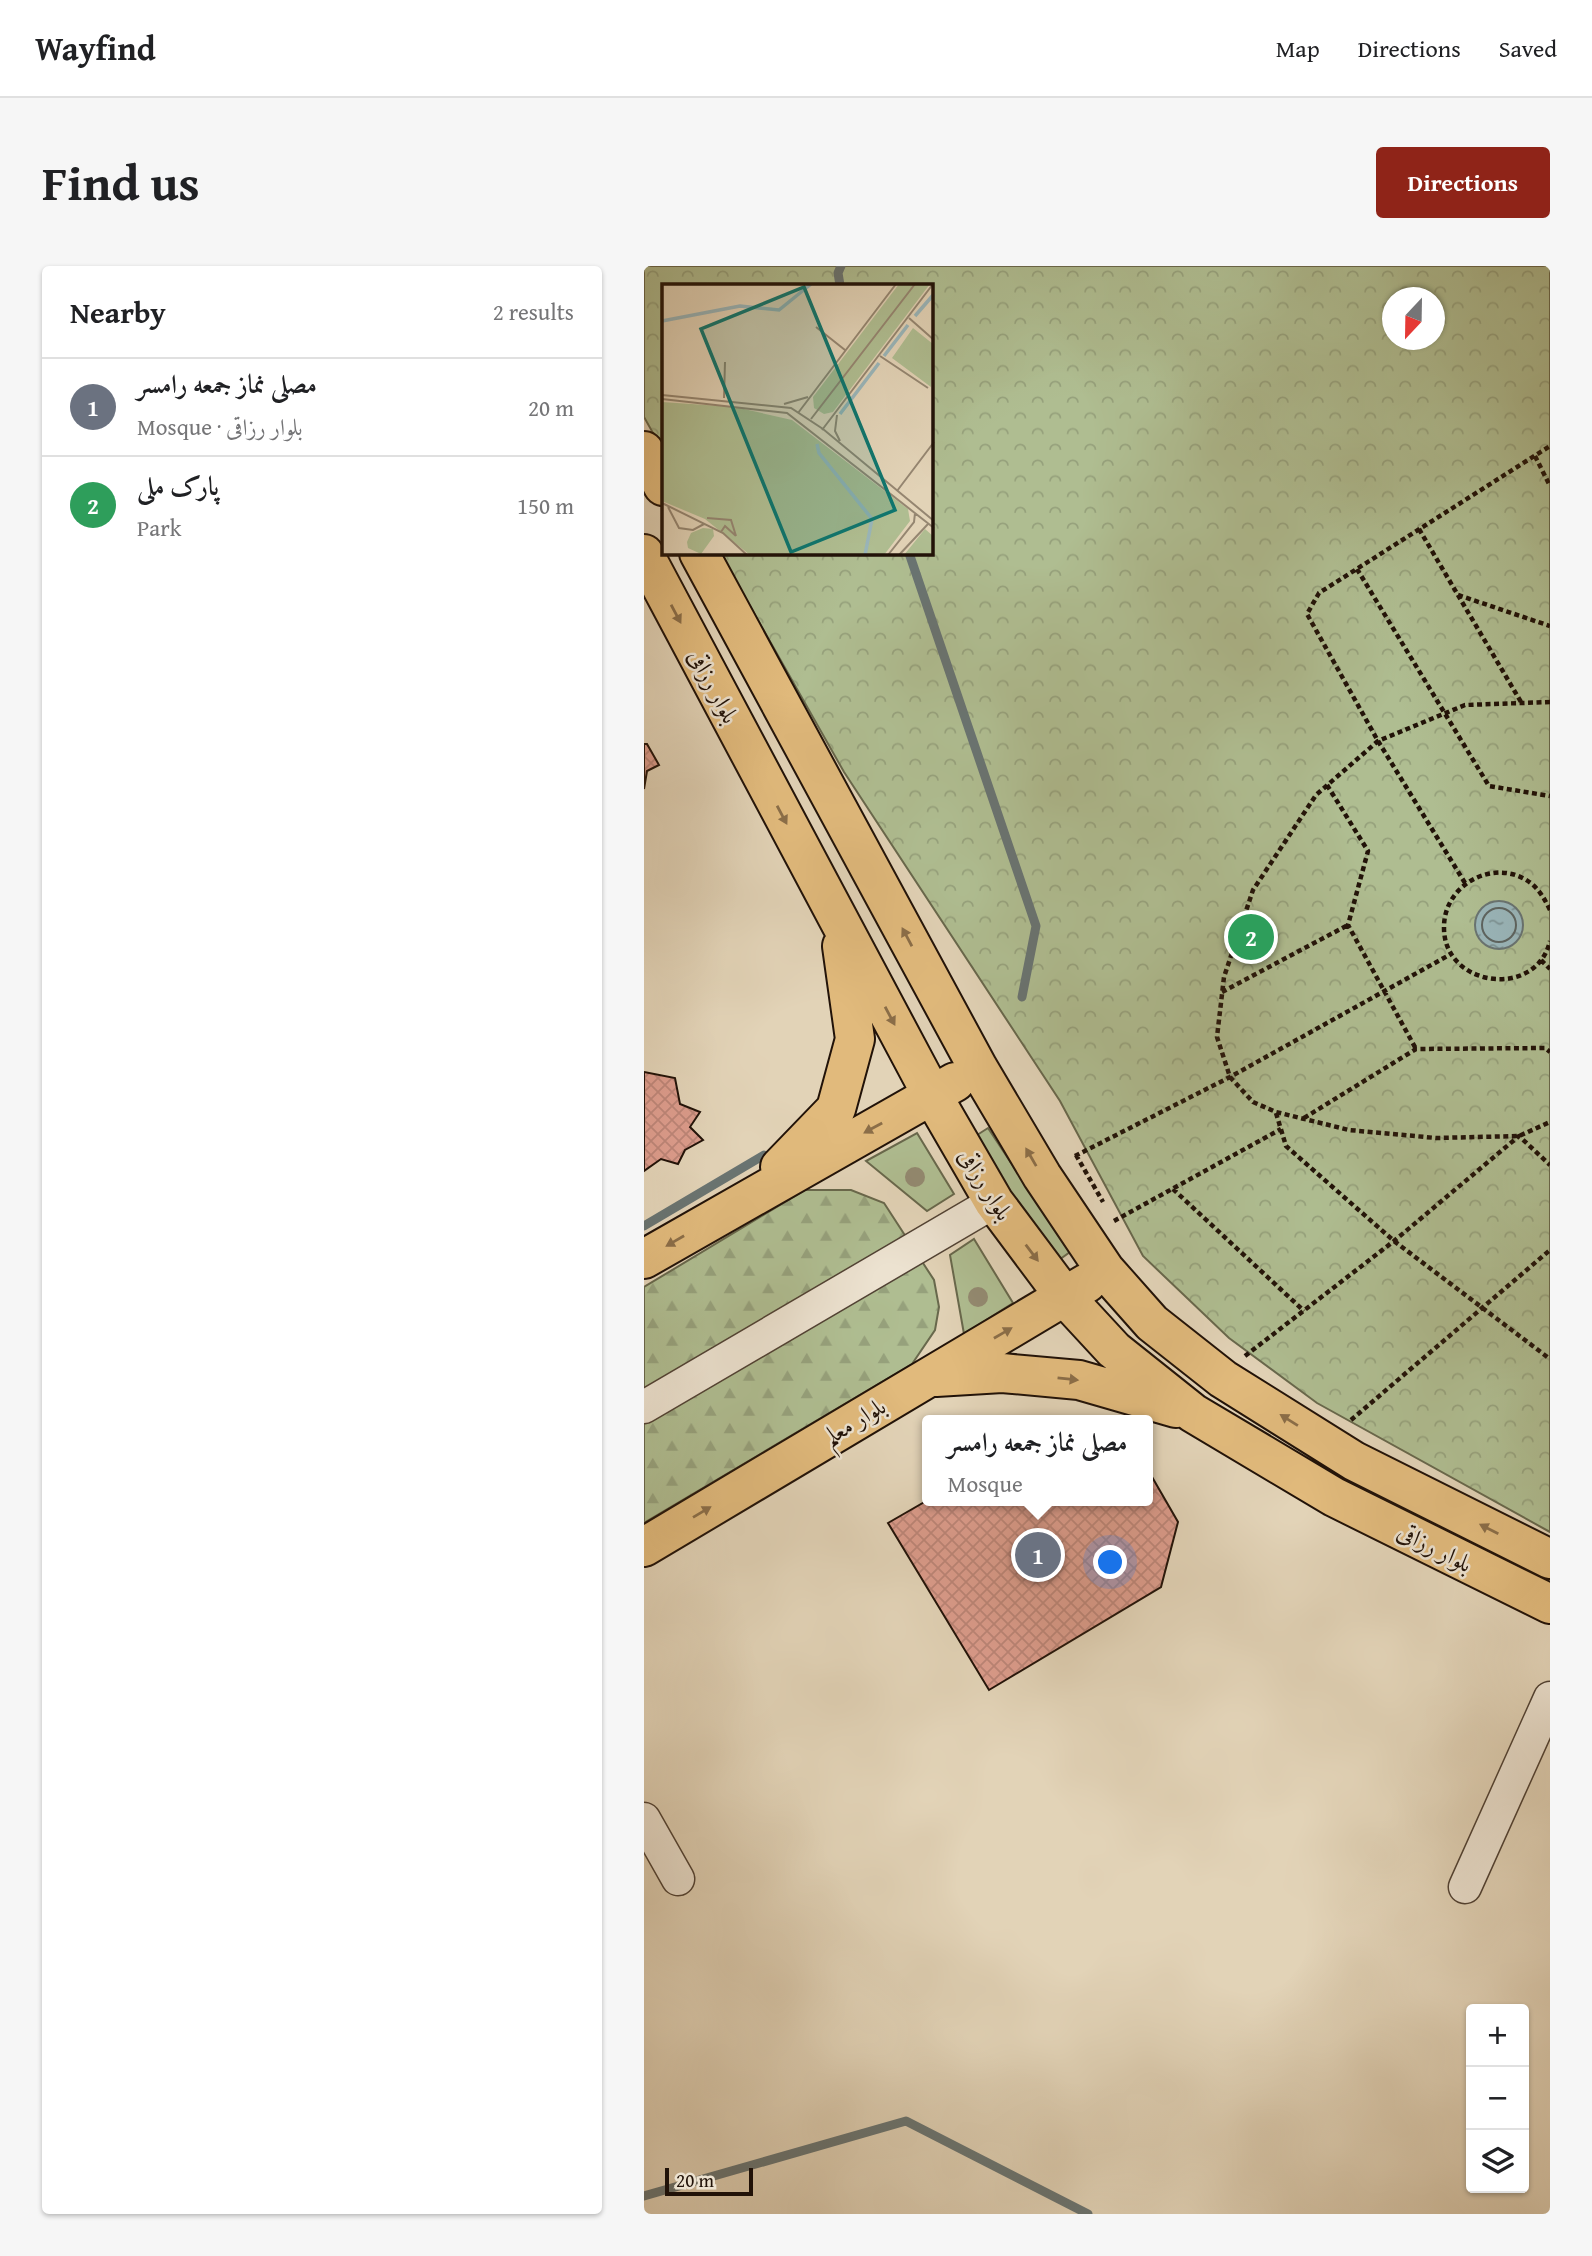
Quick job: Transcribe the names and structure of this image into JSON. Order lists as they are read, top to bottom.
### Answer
{
  "streets": {
    "main road": ["بلوار رزاقی", "بلوار معلم"]
  },
  "crossings": [
    ["بلوار رزاقی", "بلوار معلم"]
  ],
  "scale_bar": "20 m",
  "north": "bottom",
  "page": {
    "header": "Wayfind",
    "nav": ["Map", "Directions", "Saved"],
    "title": "Find us",
    "buttons": "Directions",
    "heading": ["Nearby", "2 results"],
    "list": [
      {
        "mark": "1",
        "name": "مصلی نماز جمعه رامسر",
        "note": "Mosque · بلوار رزاقی",
        "value": "20 m"
      },
      {
        "mark": "2",
        "name": "پارک ملی",
        "note": "Park",
        "value": "150 m"
      }
    ],
    "pins": ["2", "1"],
    "popup": ["مصلی نماز جمعه رامسر", "Mosque"],
    "map_buttons": ["+", "−"],
    "scale": "20 m"
  }
}
